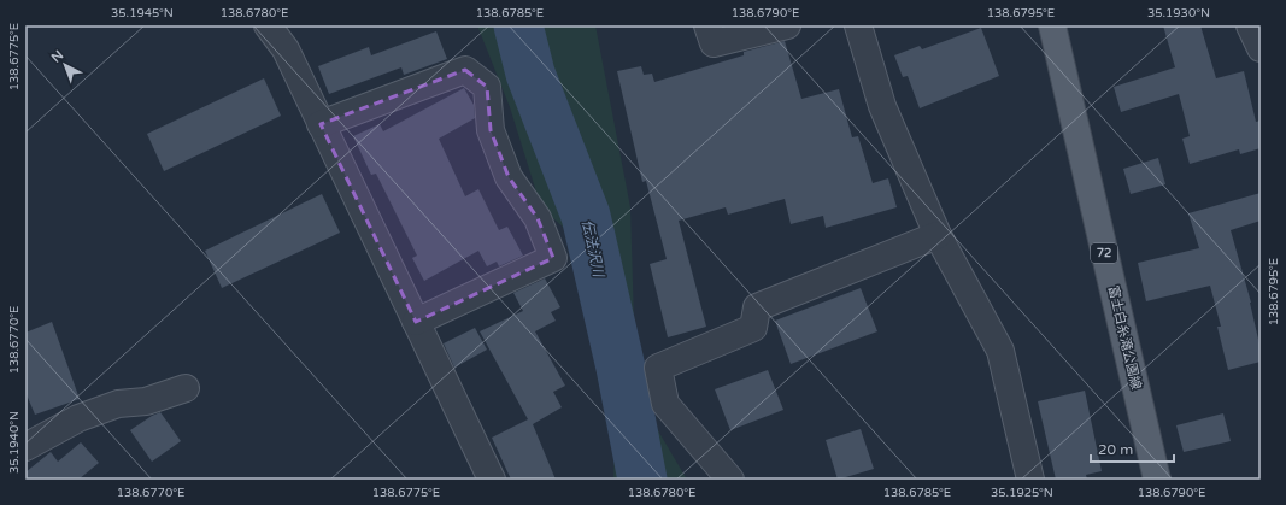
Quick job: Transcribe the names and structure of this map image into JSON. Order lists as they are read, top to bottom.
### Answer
{
  "streets": {
    "main road": ["72", "富士白糸滝公園線"]
  },
  "water": ["伝法沢川"],
  "scale_bar": "20 m",
  "north": "top left",
  "coordinates": [
    "35.1945°N",
    "138.6780°E",
    "138.6785°E",
    "138.6790°E",
    "138.6795°E",
    "35.1930°N",
    "138.6775°E",
    "138.6770°E",
    "35.1940°N",
    "35.1925°N"
  ]
}
